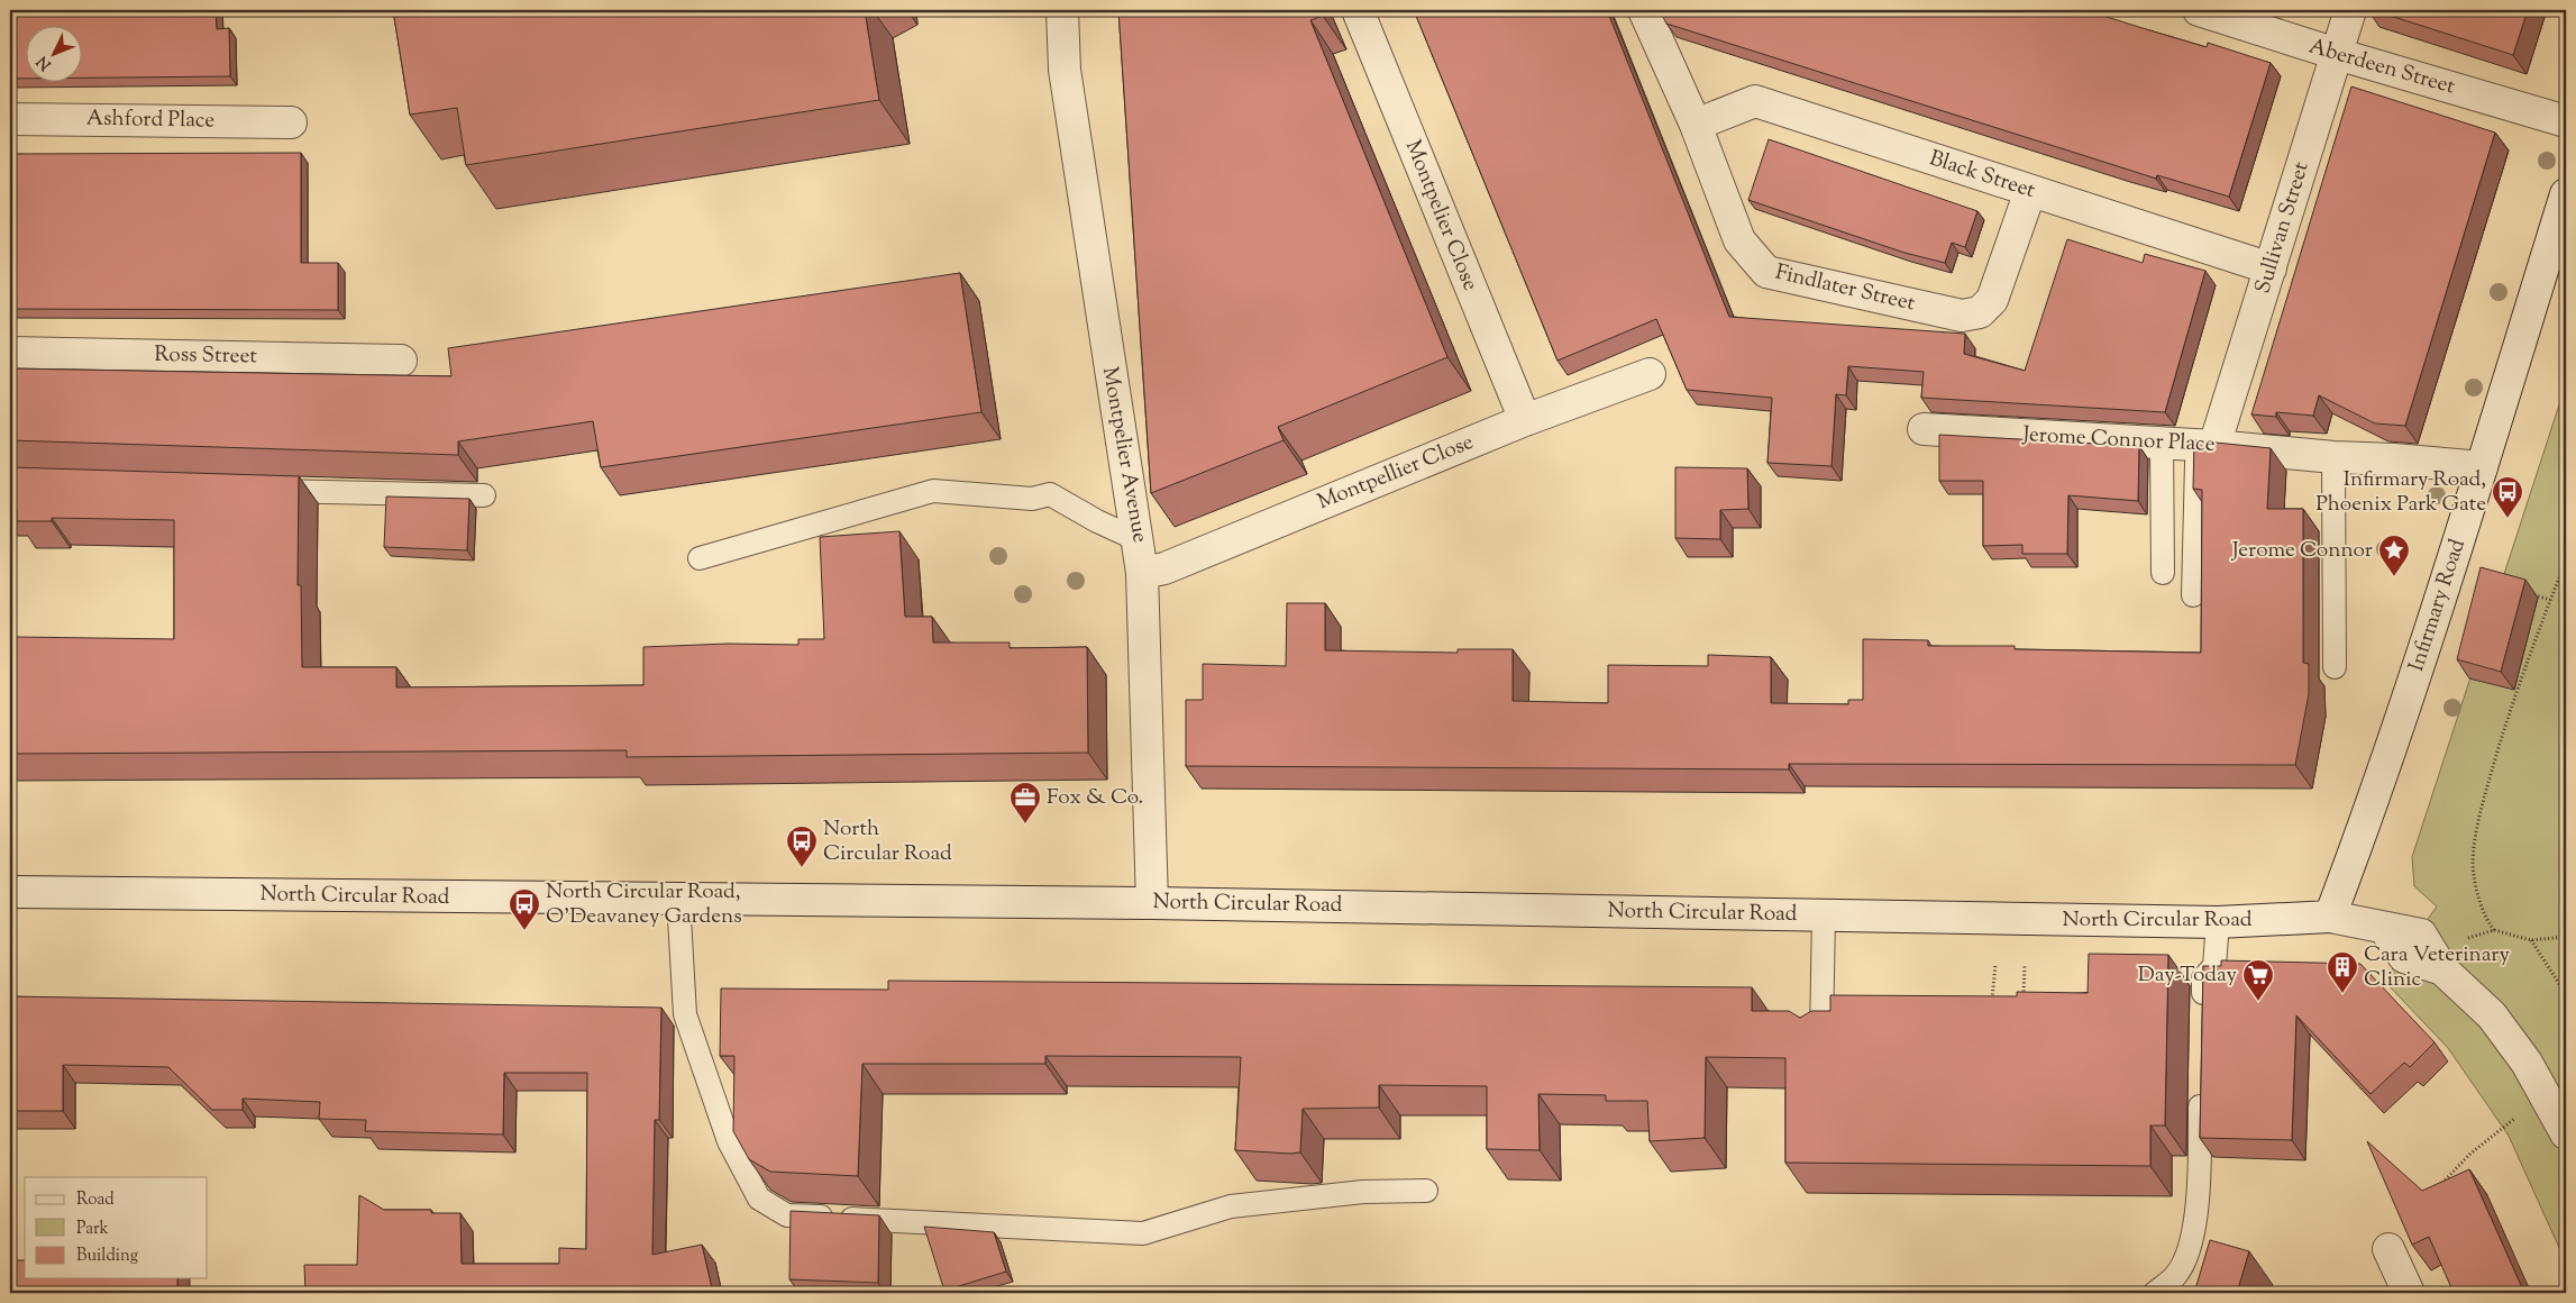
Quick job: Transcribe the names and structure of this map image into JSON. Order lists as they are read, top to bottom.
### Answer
{
  "streets": {
    "street": [
      "Aberdeen Street",
      "Ashford Place",
      "Black Street",
      "Montpelier Close",
      "Sullivan Street",
      "Findlater Street",
      "Ross Street",
      "Jerome Connor Place",
      "Montpelier Avenue",
      "Montpellier Close",
      "Infirmary Road",
      "North Circular Road"
    ]
  },
  "crossings": [
    ["Aberdeen Street", "Sullivan Street"],
    ["Black Street", "Sullivan Street"],
    ["Black Street", "Findlater Street"],
    ["Montpelier Close", "Montpellier Close"],
    ["Sullivan Street", "Jerome Connor Place"],
    ["Jerome Connor Place", "Infirmary Road"],
    ["Montpelier Avenue", "Montpellier Close"],
    ["Montpelier Avenue", "North Circular Road"],
    ["Infirmary Road", "North Circular Road"]
  ],
  "places": {
    "bus stop": ["Infirmary Road, Phoenix Park Gate", "North Circular Road", "North Circular Road, O'Deavaney Gardens"],
    "place": ["Jerome Connor"],
    "office": ["Fox & Co."],
    "building": ["Cara Veterinary Clinic"],
    "supermarket": ["Day-Today"]
  },
  "legend": ["Road", "Park", "Building"],
  "north": "bottom left"
}
